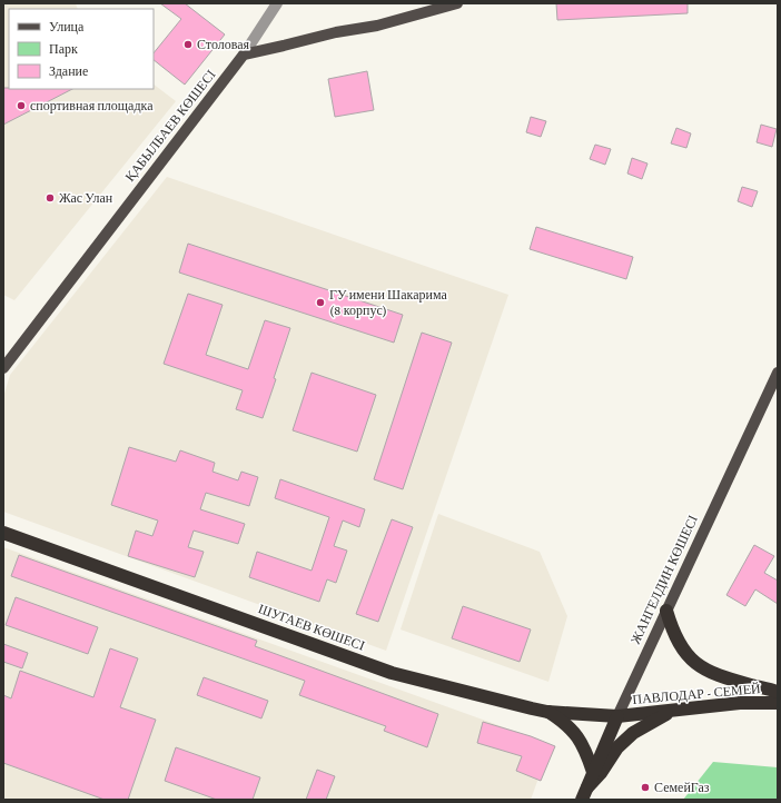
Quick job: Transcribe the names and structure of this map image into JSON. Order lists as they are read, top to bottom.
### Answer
{
  "streets": {
    "highway": ["ЖАНГЕЛДИН КӨШЕСІ", "ШУГАЕВ КӨШЕСІ", "ПАВЛОДАР - СЕМЕЙ"],
    "main road": ["ҚАБЫЛБАЕВ КӨШЕСІ"]
  },
  "crossings": [
    ["ЖАНГЕЛДИН КӨШЕСІ", "ШУГАЕВ КӨШЕСІ"],
    ["ЖАНГЕЛДИН КӨШЕСІ", "ПАВЛОДАР - СЕМЕЙ"],
    ["ШУГАЕВ КӨШЕСІ", "ПАВЛОДАР - СЕМЕЙ"]
  ],
  "places": [
    "Столовая",
    "спортивная площадка",
    "Жас Улан",
    "ГУ имени Шакарима (8 корпус)",
    "СемейГаз"
  ],
  "legend": ["Улица", "Парк", "Здание"]
}
